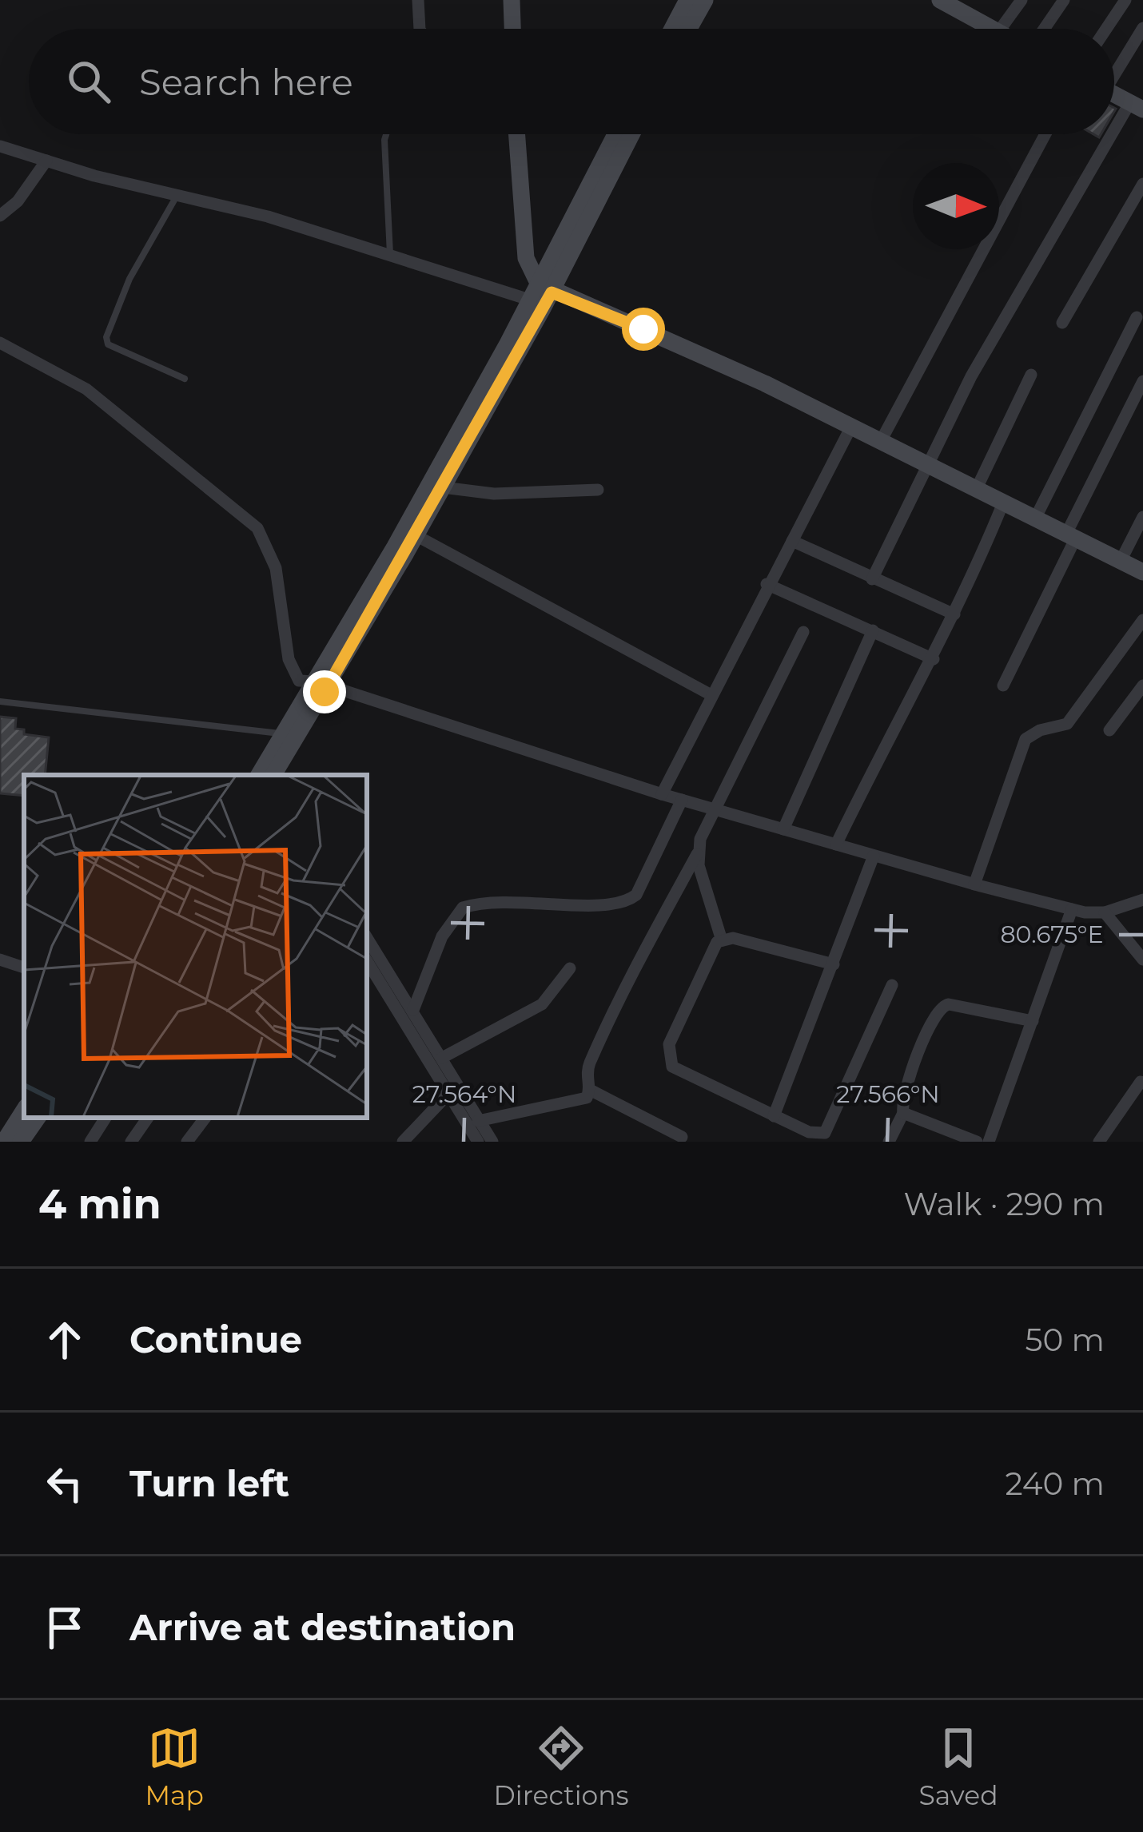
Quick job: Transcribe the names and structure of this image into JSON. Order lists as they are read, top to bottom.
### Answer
{
  "north": "right",
  "page": {
    "search": "Search here",
    "heading": ["4 min", "Walk · 290 m"],
    "list": [
      ["Continue", "50 m"],
      ["Turn left", "240 m"],
      "Arrive at destination"
    ],
    "nav": ["Map", "Directions", "Saved"]
  },
  "coordinates": ["80.675°E", "27.564°N", "27.566°N"]
}
